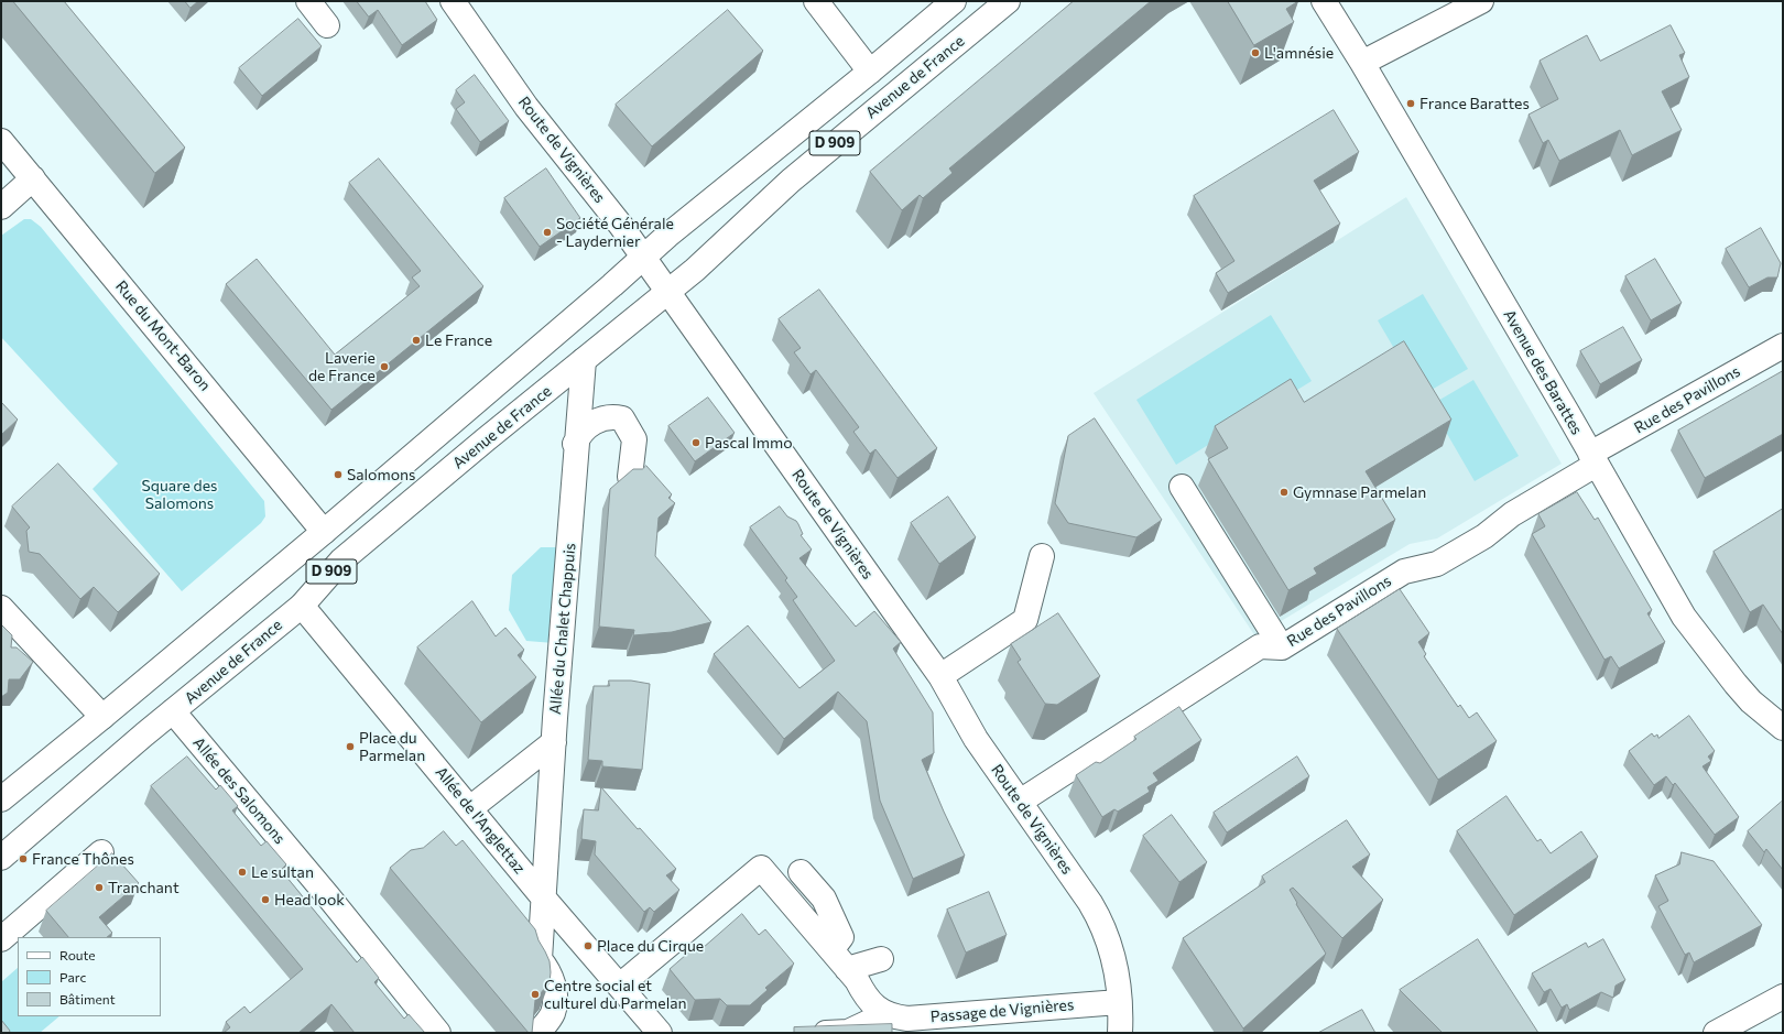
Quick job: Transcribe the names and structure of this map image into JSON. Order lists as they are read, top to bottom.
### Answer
{
  "streets": {
    "street": [
      "Avenue de France",
      "D 909",
      "Route de Vignières",
      "Rue du Mont-Baron",
      "Avenue des Barattes",
      "Rue des Pavillons",
      "Allée du Chalet Chappuis",
      "Allée des Salomons",
      "Allée de l'Anglettaz",
      "Passage de Vignières"
    ]
  },
  "crossings": [
    ["Avenue de France", "Route de Vignières"],
    ["Avenue de France", "Allée du Chalet Chappuis"],
    ["Avenue de France", "Allée des Salomons"],
    ["Avenue de France", "Allée de l'Anglettaz"],
    ["D 909", "Route de Vignières"],
    ["D 909", "Rue du Mont-Baron"],
    ["Route de Vignières", "Rue des Pavillons"],
    ["Route de Vignières", "Passage de Vignières"],
    ["Avenue des Barattes", "Rue des Pavillons"],
    ["Allée du Chalet Chappuis", "Allée de l'Anglettaz"],
    ["Allée de l'Anglettaz", "Passage de Vignières"]
  ],
  "parks": ["Square des Salomons"],
  "places": [
    "L'amnésie",
    "France Barattes",
    "Société Générale - Laydernier",
    "Le France",
    "Laverie de France",
    "Pascal Immo",
    "Salomons",
    "Gymnase Parmelan",
    "Place du Parmelan",
    "France Thônes",
    "Le sultan",
    "Tranchant",
    "Head look",
    "Place du Cirque",
    "Centre social et culturel du Parmelan"
  ],
  "legend": ["Route", "Parc", "Bâtiment"]
}
